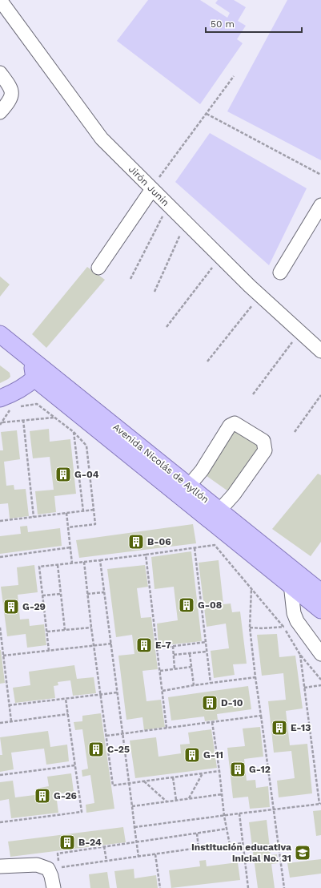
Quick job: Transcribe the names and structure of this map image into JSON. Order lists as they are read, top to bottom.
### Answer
{
  "streets": {
    "main road": ["Avenida Nicolás de Ayllón"],
    "street": ["Jirón Junín"]
  },
  "places": {
    "building": [
      "G-04",
      "B-06",
      "G-08",
      "G-29",
      "E-7",
      "D-10",
      "E-13",
      "C-25",
      "G-11",
      "G-12",
      "G-26",
      "B-24"
    ],
    "school or university": ["Institución educativa inicial No. 31"]
  },
  "scale_bar": "50 m"
}
